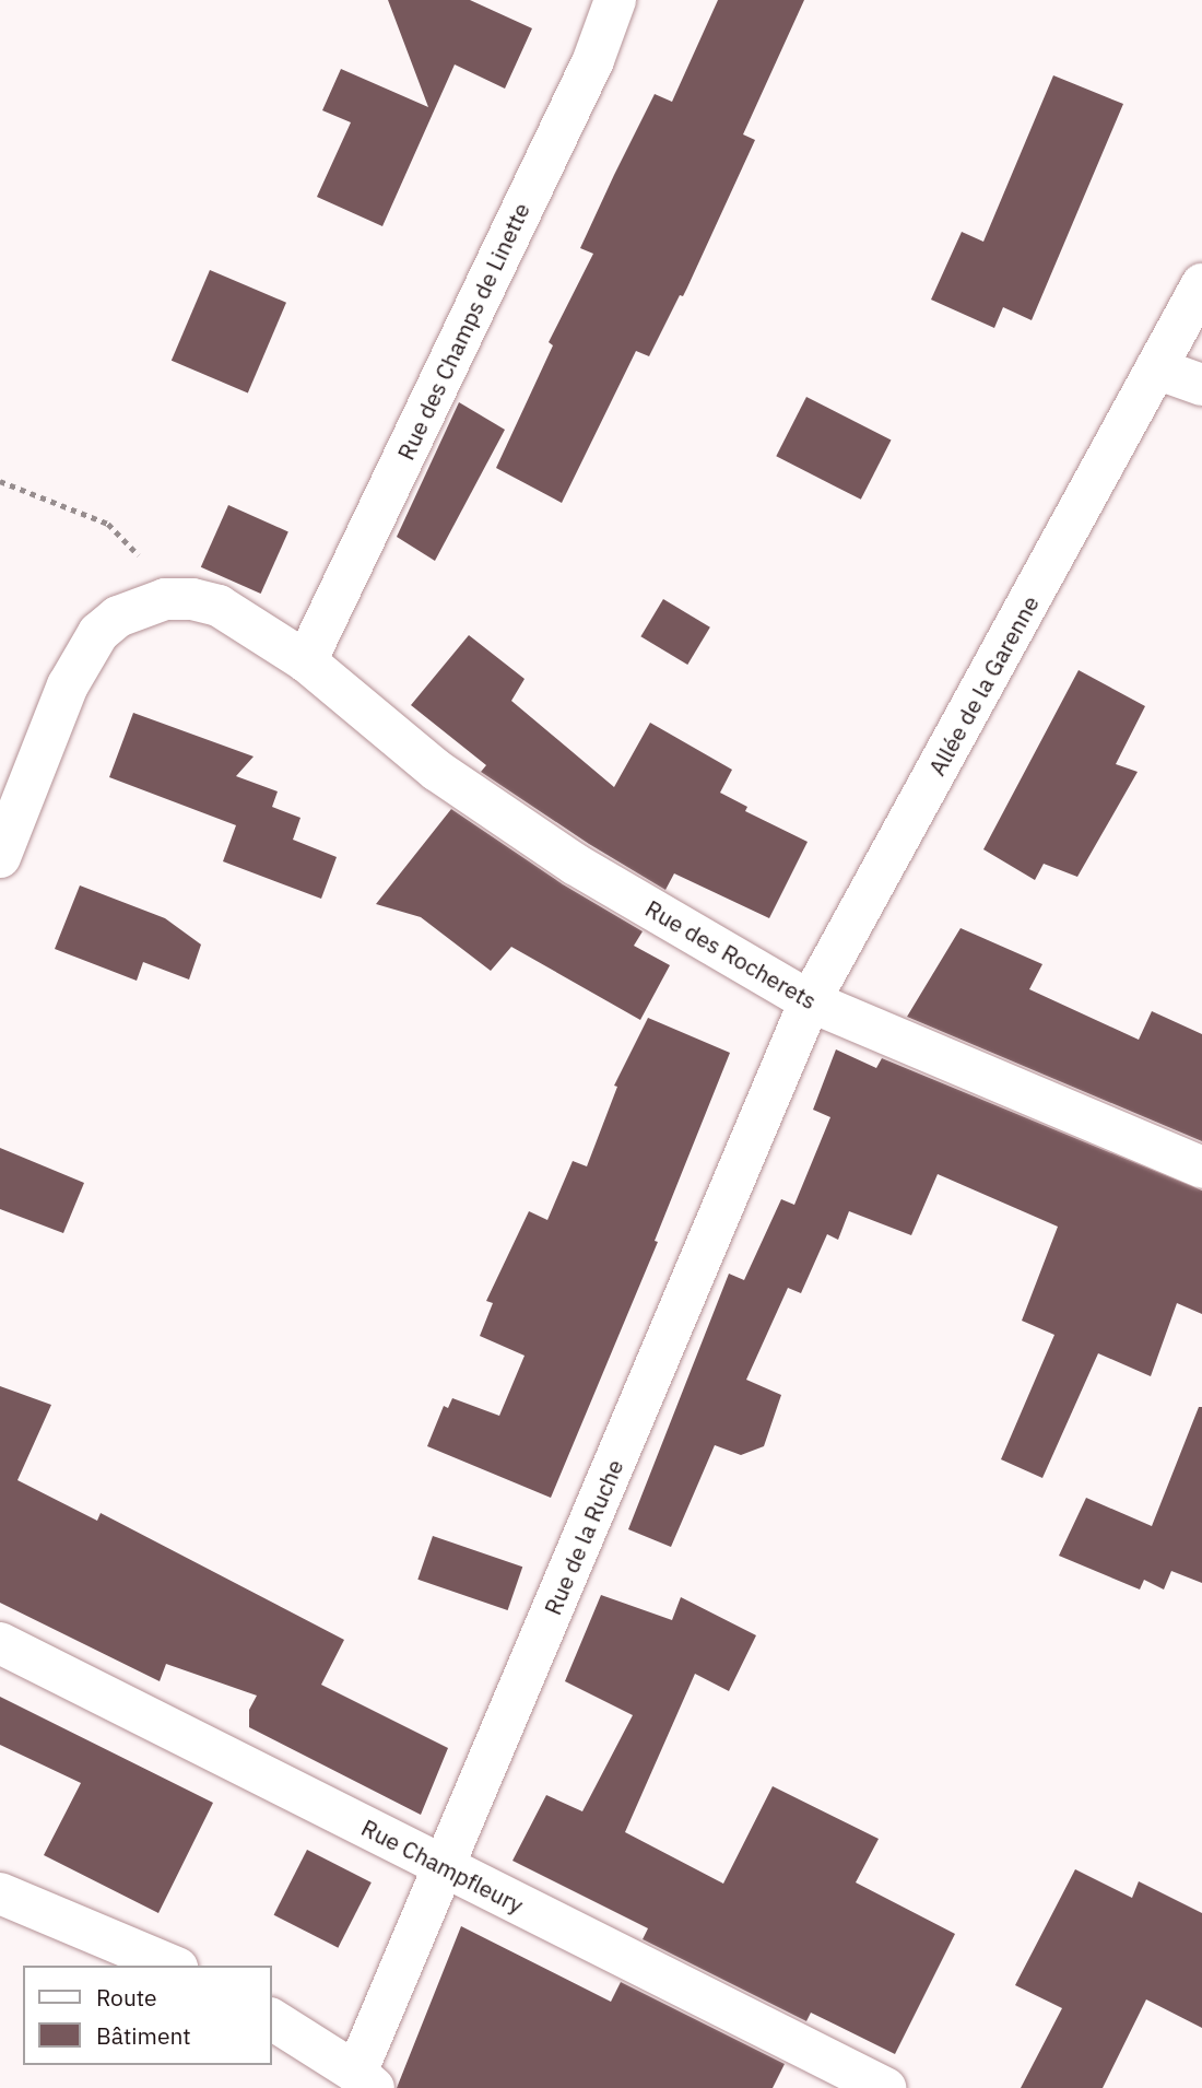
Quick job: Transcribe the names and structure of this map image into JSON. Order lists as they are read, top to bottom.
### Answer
{
  "streets": {
    "street": [
      "Rue des Champs de Linette",
      "Allée de la Garenne",
      "Rue des Rocherets",
      "Rue de la Ruche",
      "Rue Champfleury"
    ]
  },
  "crossings": [
    ["Rue des Champs de Linette", "Rue des Rocherets"],
    ["Allée de la Garenne", "Rue des Rocherets"],
    ["Allée de la Garenne", "Rue de la Ruche"],
    ["Rue des Rocherets", "Rue de la Ruche"],
    ["Rue de la Ruche", "Rue Champfleury"]
  ],
  "legend": ["Route", "Bâtiment"]
}
